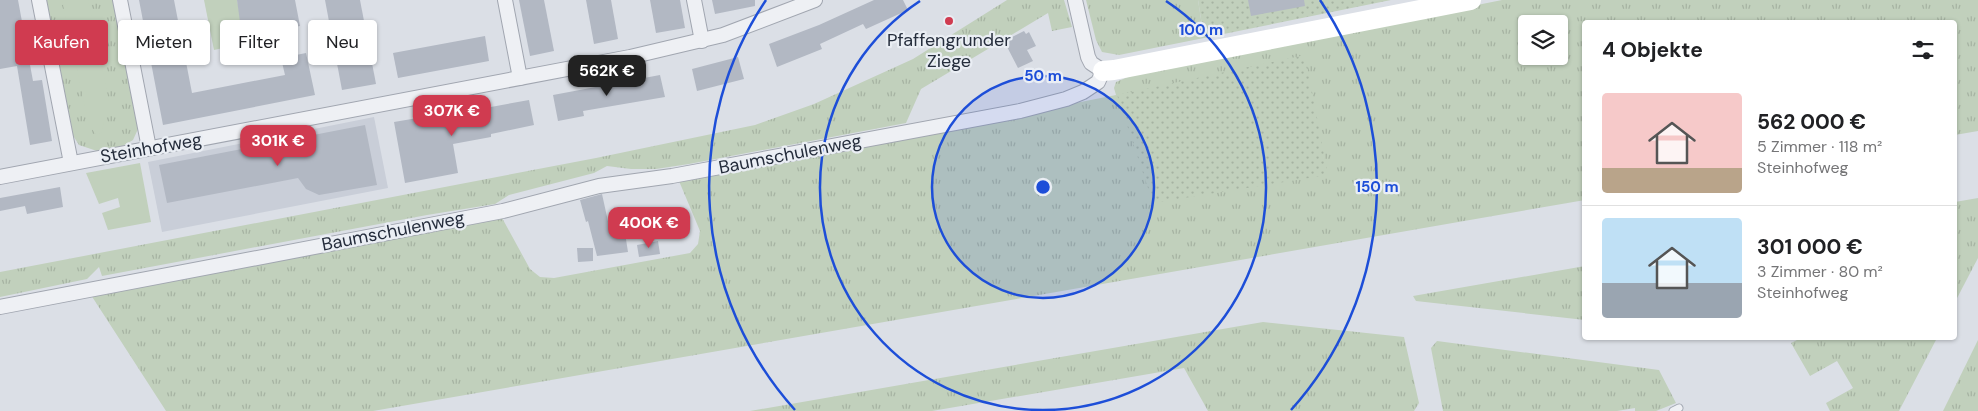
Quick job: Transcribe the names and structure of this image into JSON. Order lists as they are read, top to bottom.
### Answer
{
  "streets": {
    "street": ["Steinhofweg", "Baumschulenweg"]
  },
  "places": ["Pfaffengrunder Ziege"],
  "page": {
    "chip": [
      "Kaufen",
      "Mieten",
      "Filter",
      "Neu"
    ],
    "heading": "4 Objekte",
    "price": [
      "562K €",
      "307K €",
      "301K €",
      "400K €"
    ],
    "list": [
      {
        "name": "562 000 €",
        "note": "5 Zimmer · 118 m² · Steinhofweg"
      },
      {
        "name": "301 000 €",
        "note": "3 Zimmer · 80 m² · Steinhofweg"
      }
    ]
  },
  "rings": ["100 m", "50 m", "150 m"]
}
